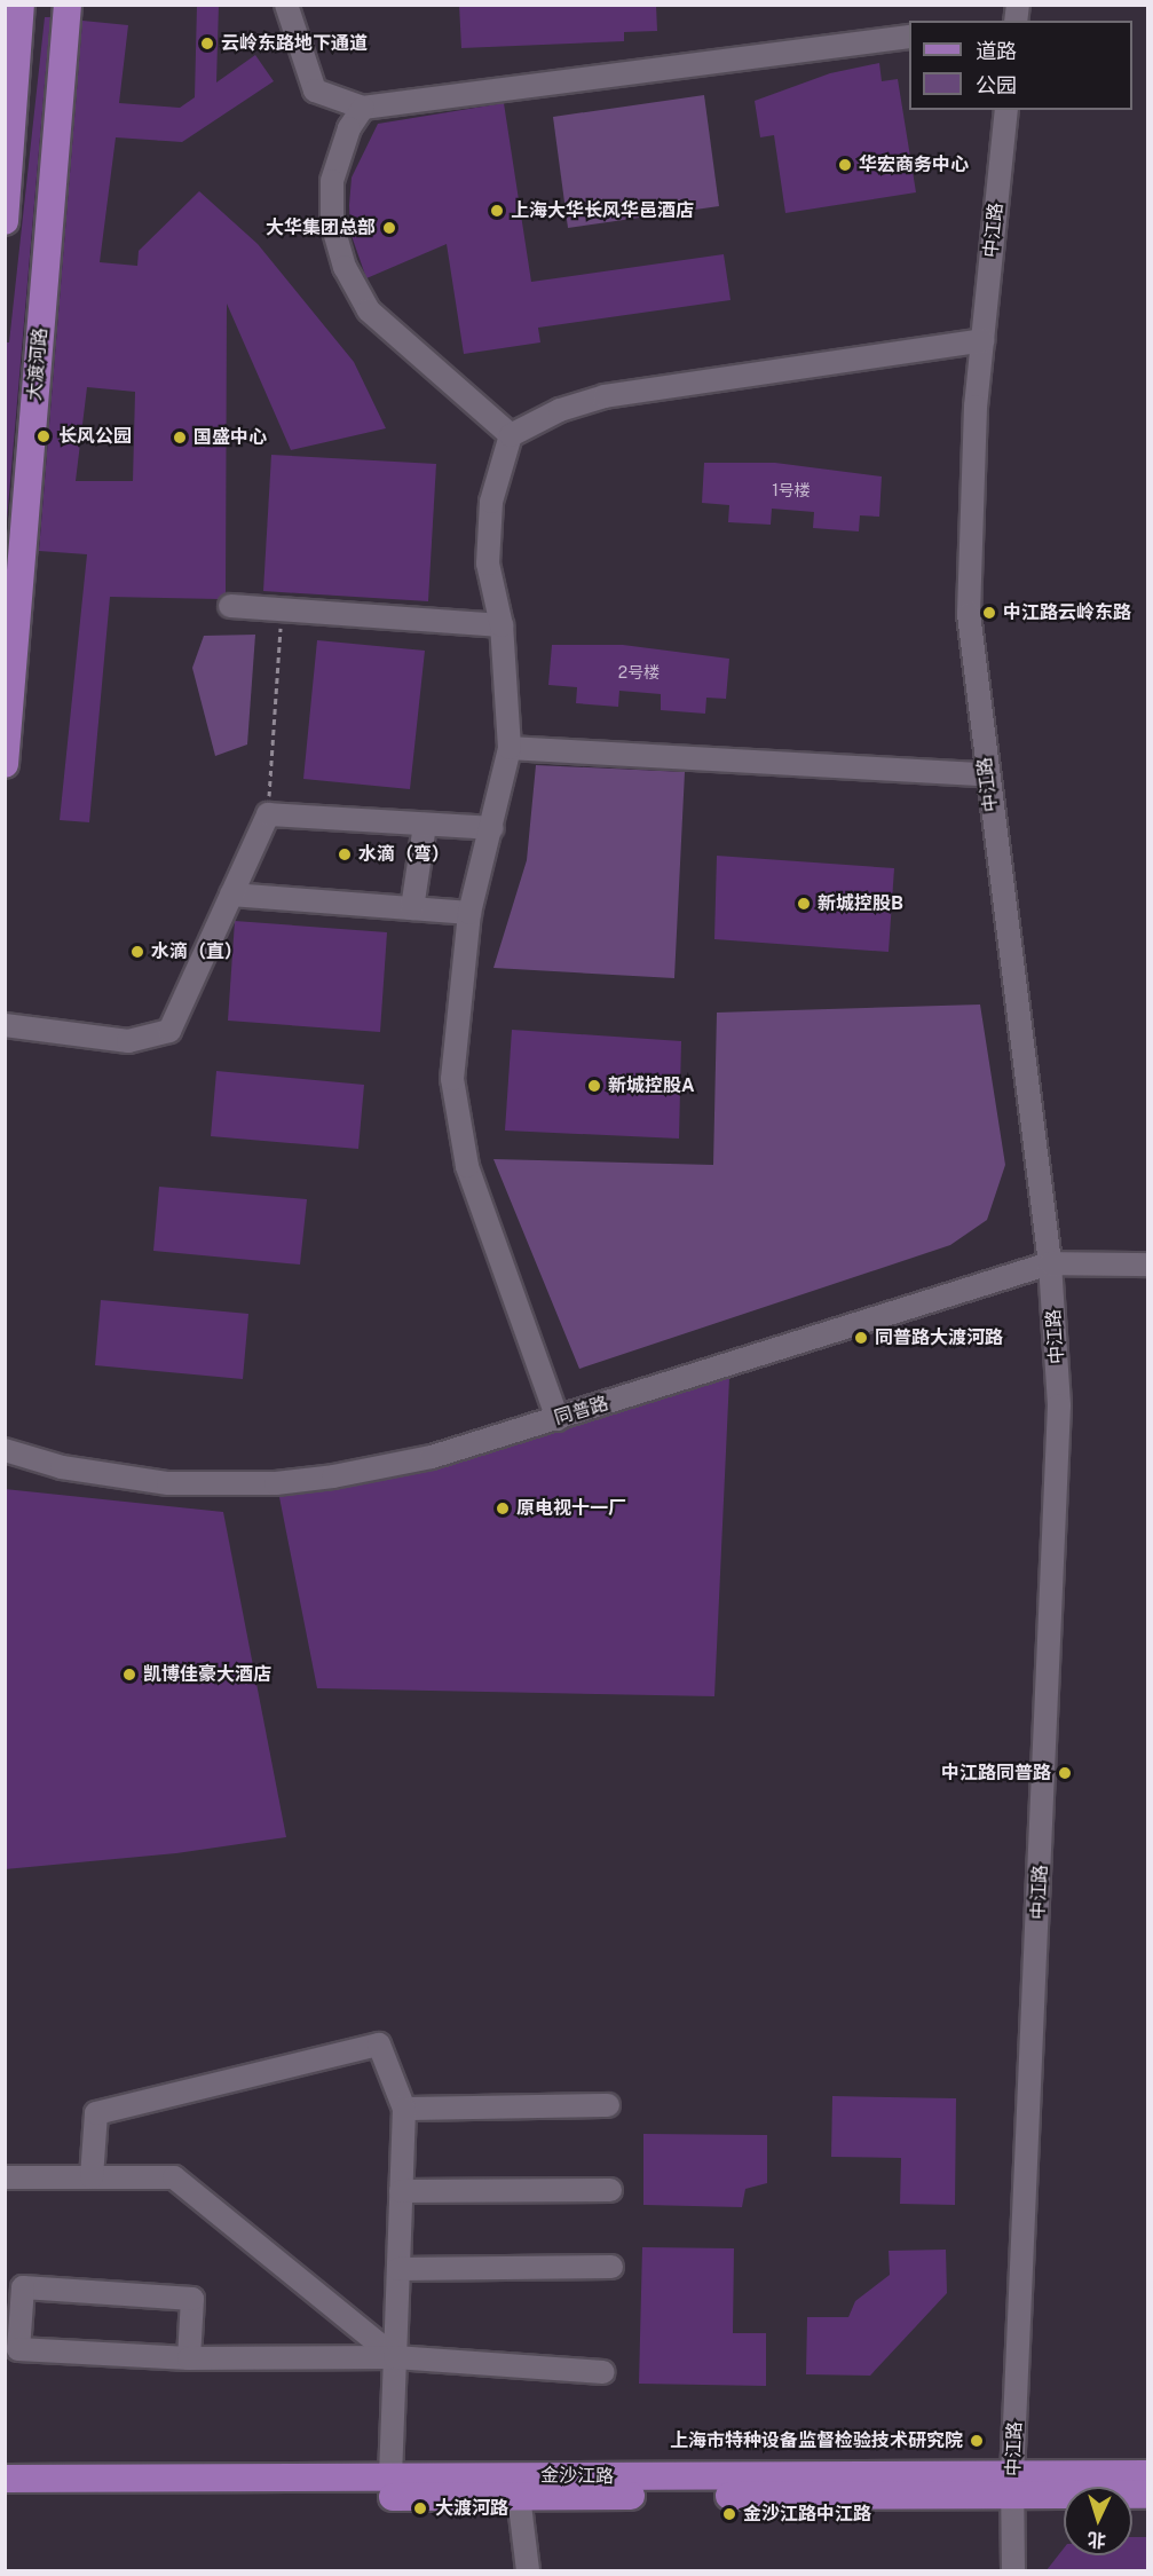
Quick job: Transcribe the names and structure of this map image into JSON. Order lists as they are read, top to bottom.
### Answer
{
  "streets": {
    "main road": ["大渡河路", "金沙江路"],
    "street": ["中江路", "同普路"]
  },
  "crossings": [
    ["中江路", "同普路"],
    ["中江路", "金沙江路"]
  ],
  "places": [
    "云岭东路地下通道",
    "华宏商务中心",
    "上海大华长风华邑酒店",
    "大华集团总部",
    "长风公园",
    "国盛中心",
    "中江路云岭东路",
    "水滴（弯）",
    "新城控股B",
    "水滴（直）",
    "新城控股A",
    "同普路大渡河路",
    "原电视十一厂",
    "凯博佳豪大酒店",
    "中江路同普路",
    "上海市特种设备监督检验技术研究院",
    "大渡河路",
    "金沙江路中江路"
  ],
  "house_numbers": ["1号楼", "2号楼"],
  "legend": ["道路", "公园"],
  "north": "bottom"
}
